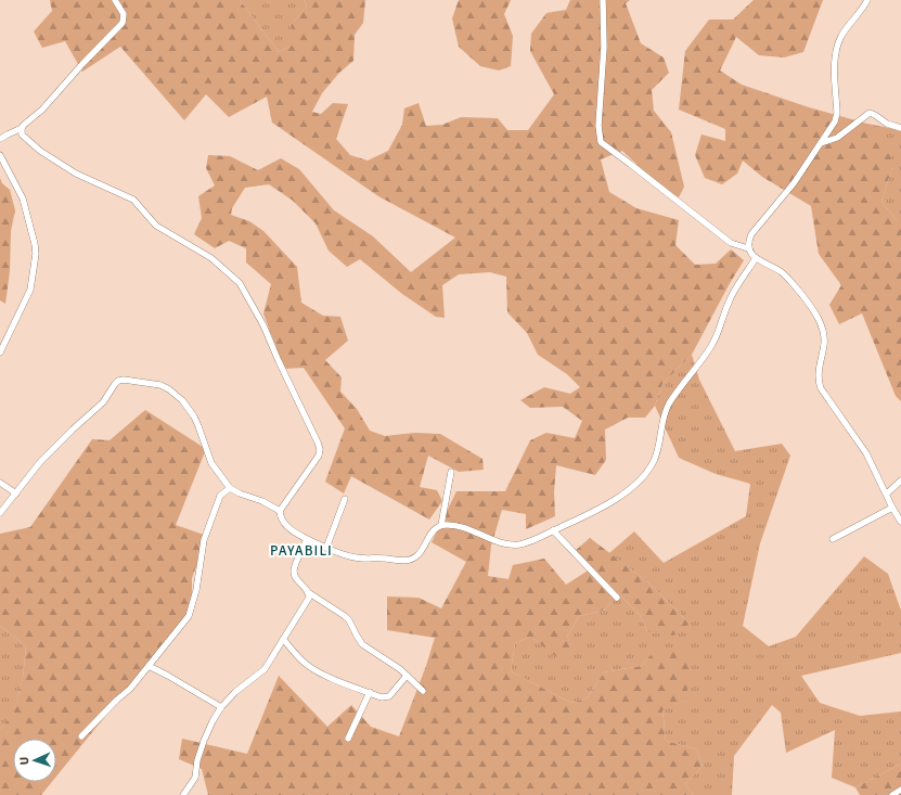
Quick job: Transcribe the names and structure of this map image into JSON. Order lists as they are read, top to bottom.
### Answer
{
  "districts": ["PAYABILI"],
  "north": "left"
}
